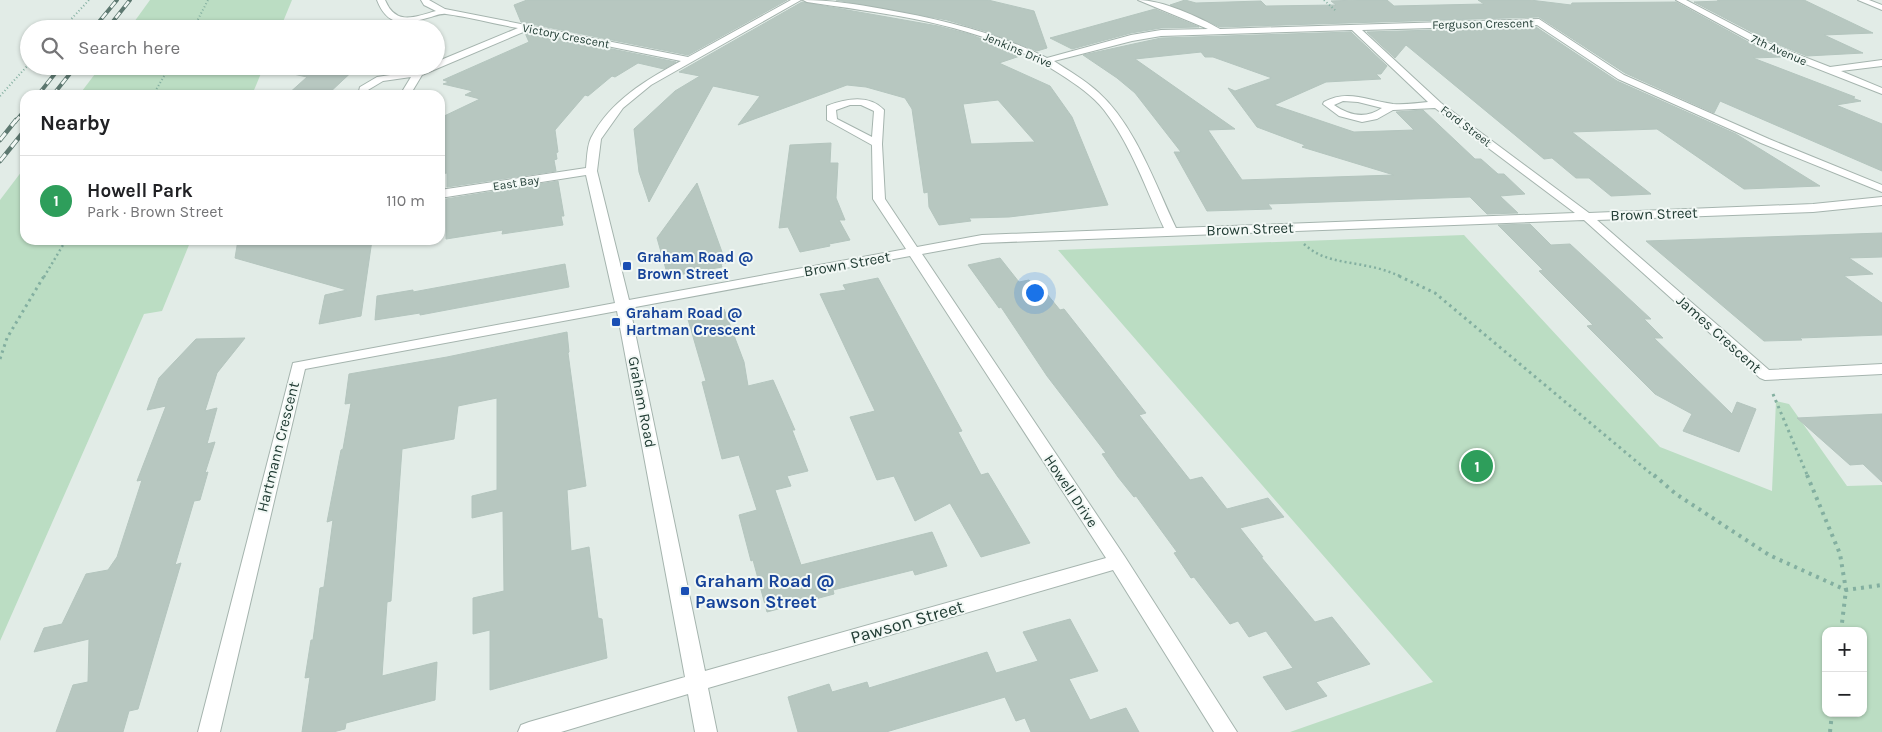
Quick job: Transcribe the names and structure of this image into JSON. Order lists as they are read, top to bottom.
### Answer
{
  "streets": {
    "street": [
      "Ferguson Crescent",
      "Victory Crescent",
      "Jenkins Drive",
      "7th Avenue",
      "Ford Street",
      "East Bay",
      "Brown Street",
      "James Crescent",
      "Graham Road",
      "Hartmann Crescent",
      "Howell Drive",
      "Pawson Street"
    ]
  },
  "crossings": [
    ["Ferguson Crescent", "Jenkins Drive"],
    ["Ferguson Crescent", "Ford Street"],
    ["Victory Crescent", "Graham Road"],
    ["Jenkins Drive", "Brown Street"],
    ["Ford Street", "Brown Street"],
    ["Ford Street", "James Crescent"],
    ["East Bay", "Graham Road"],
    ["Brown Street", "James Crescent"],
    ["Brown Street", "Graham Road"],
    ["Brown Street", "Hartmann Crescent"],
    ["Brown Street", "Howell Drive"],
    ["Graham Road", "Hartmann Crescent"],
    ["Graham Road", "Pawson Street"],
    ["Howell Drive", "Pawson Street"]
  ],
  "places": {
    "transit": ["Graham Road @ Brown Street", "Graham Road @ Hartman Crescent", "Graham Road @ Pawson Street"]
  },
  "page": {
    "search": "Search here",
    "heading": "Nearby",
    "list": [
      {
        "mark": "1",
        "name": "Howell Park",
        "note": "Park · Brown Street",
        "value": "110 m"
      }
    ],
    "pins": "1",
    "map_buttons": ["+", "−"]
  }
}
